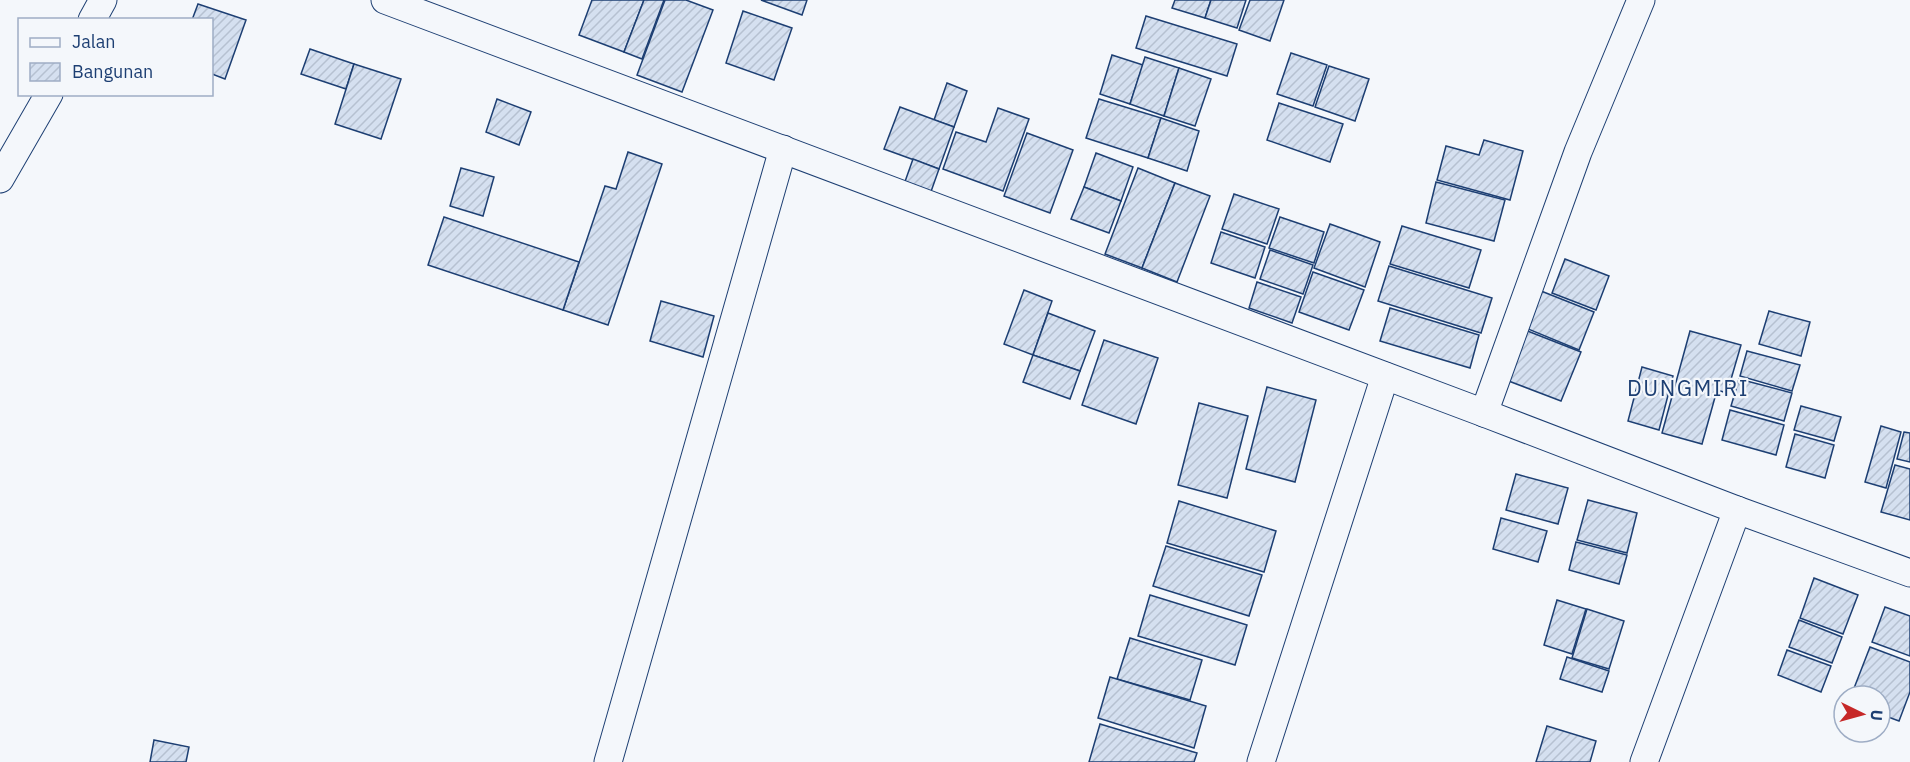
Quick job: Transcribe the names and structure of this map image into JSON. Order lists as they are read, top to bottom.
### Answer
{
  "districts": ["DUNGMIRI"],
  "legend": ["Jalan", "Bangunan"],
  "north": "right"
}
